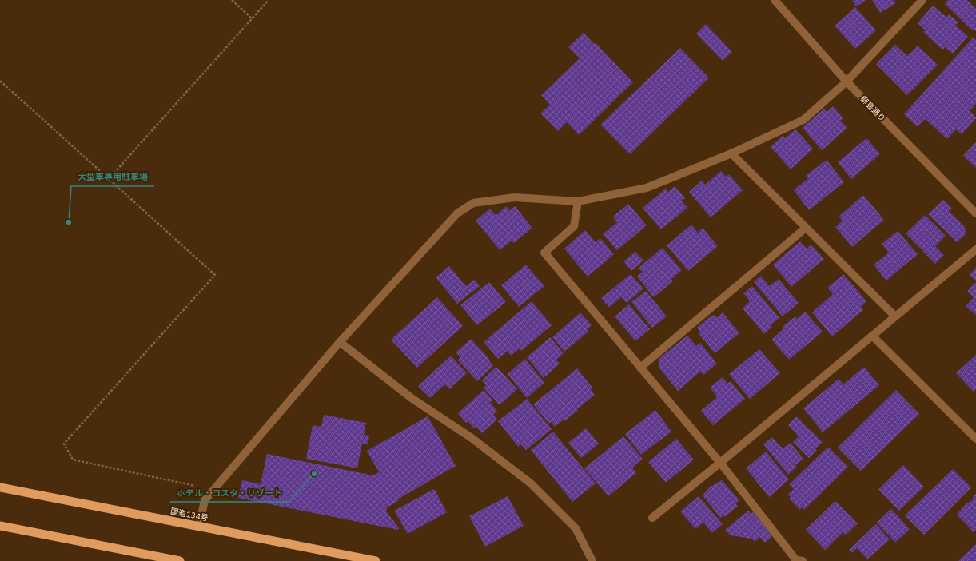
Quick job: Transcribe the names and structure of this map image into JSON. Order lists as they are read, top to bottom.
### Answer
{
  "streets": {
    "highway": ["国道134号"],
    "street": ["柳島通り"]
  },
  "places": ["大型車専用駐車場", "ホテル・コスタ・リゾート"]
}
